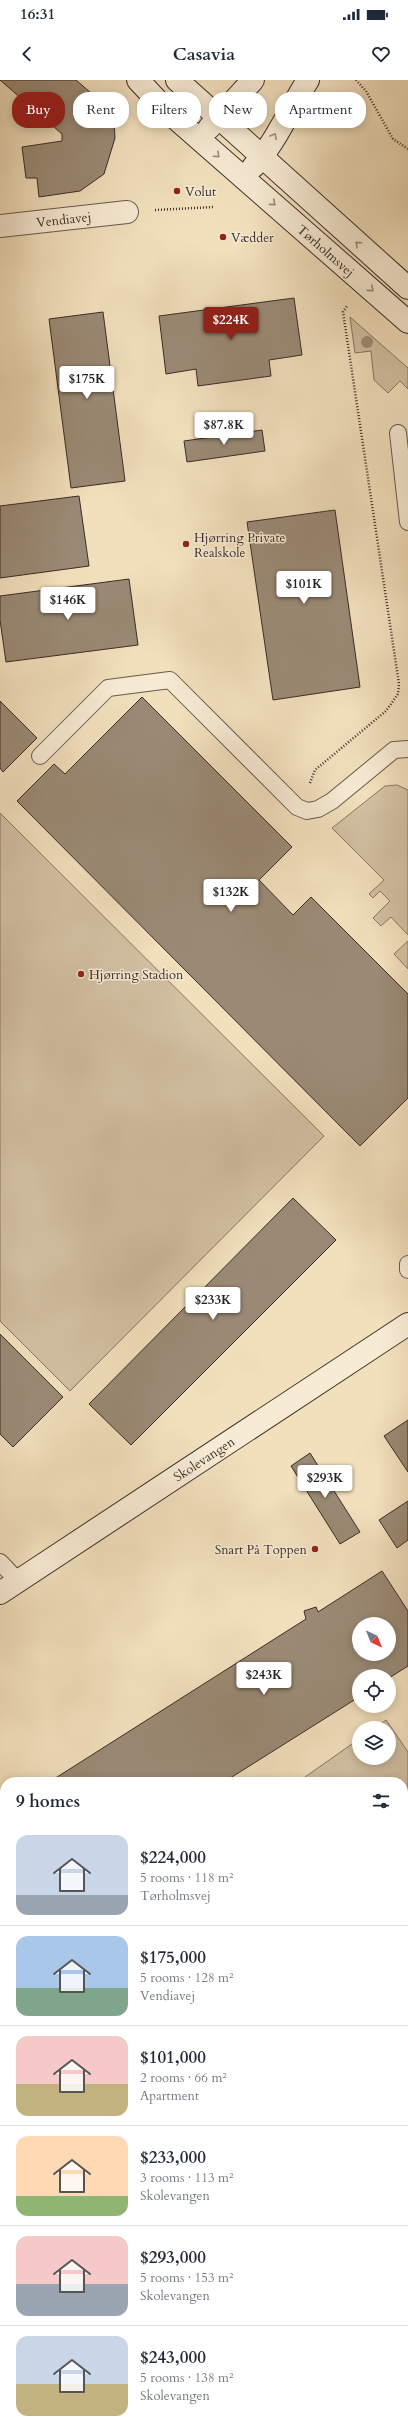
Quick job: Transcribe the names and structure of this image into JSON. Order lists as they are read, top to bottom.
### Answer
{
  "streets": {
    "street": ["Vendiavej", "Tørholmsvej", "Skolevangen"]
  },
  "places": [
    "Volut",
    "Vædder",
    "Hjørring Private Realskole",
    "Hjørring Stadion",
    "Snart På Toppen"
  ],
  "north": "bottom right",
  "page": {
    "status": "16:31",
    "header": "Casavia",
    "chip": [
      "Buy",
      "Rent",
      "Filters",
      "New",
      "Apartment"
    ],
    "price": [
      "$224K",
      "$175K",
      "$87.8K",
      "$101K",
      "$146K",
      "$132K",
      "$233K",
      "$293K",
      "$243K"
    ],
    "heading": "9 homes",
    "list": [
      {
        "name": "$224,000",
        "note": "5 rooms · 118 m² · Tørholmsvej"
      },
      {
        "name": "$175,000",
        "note": "5 rooms · 128 m² · Vendiavej"
      },
      {
        "name": "$101,000",
        "note": "2 rooms · 66 m² · Apartment"
      },
      {
        "name": "$233,000",
        "note": "3 rooms · 113 m² · Skolevangen"
      },
      {
        "name": "$293,000",
        "note": "5 rooms · 153 m² · Skolevangen"
      },
      {
        "name": "$243,000",
        "note": "5 rooms · 138 m² · Skolevangen"
      }
    ]
  }
}
